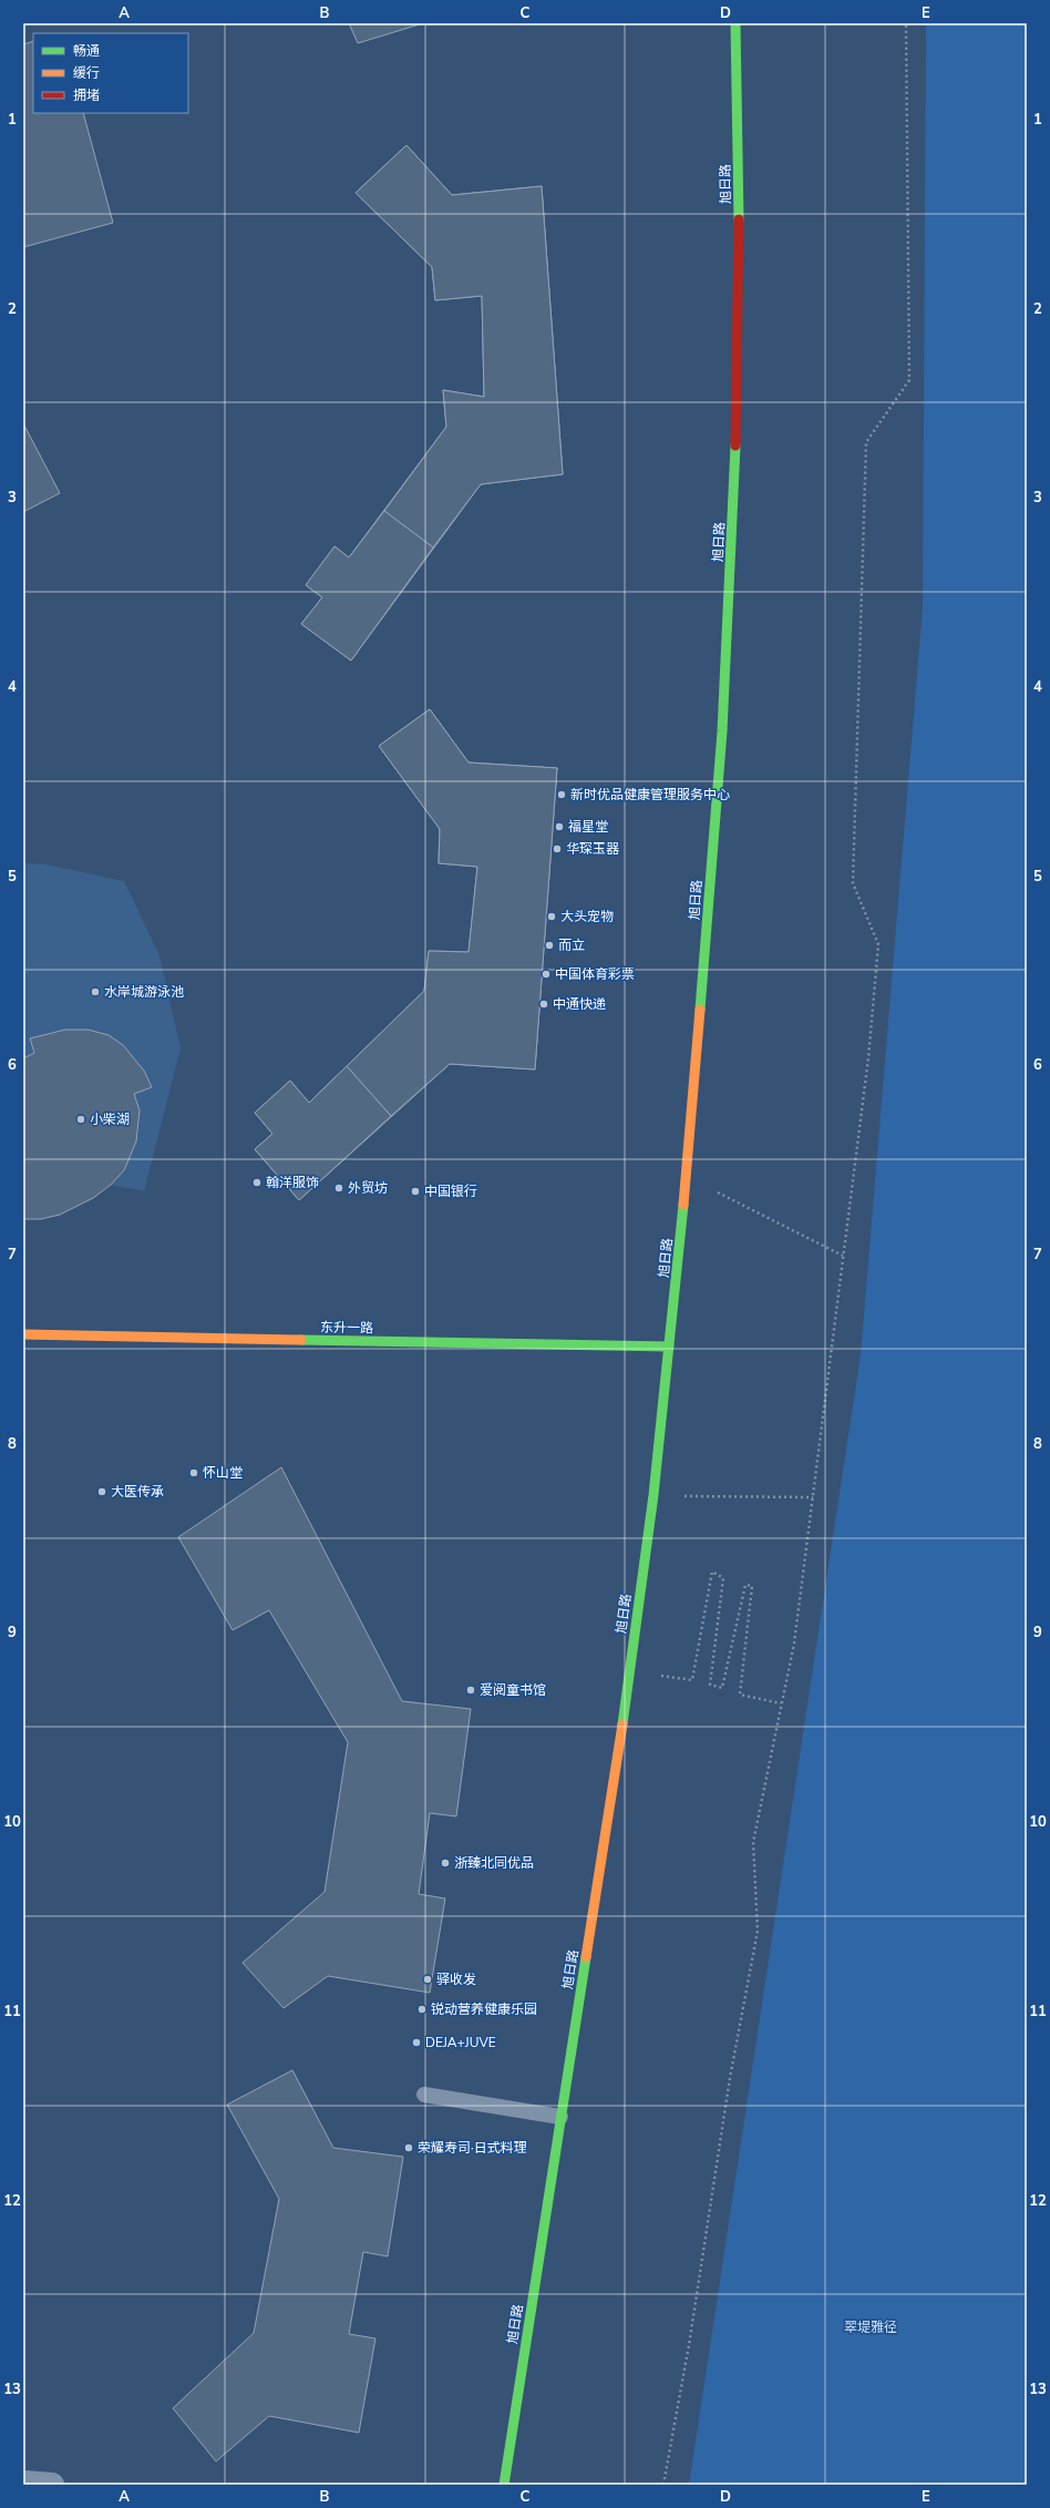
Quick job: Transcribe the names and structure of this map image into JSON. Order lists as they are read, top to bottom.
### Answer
{
  "streets": {
    "main road": ["旭日路", "东升一路"]
  },
  "crossings": [
    ["旭日路", "东升一路"]
  ],
  "parks": ["翠堤雅径"],
  "places": [
    "新时优品健康管理服务中心",
    "福星堂",
    "华琛玉器",
    "大头宠物",
    "而立",
    "中国体育彩票",
    "水岸城游泳池",
    "中通快递",
    "小柴湖",
    "翰洋服饰",
    "外贸坊",
    "中国银行",
    "怀山堂",
    "大医传承",
    "爱阅童书馆",
    "浙臻北同优品",
    "驿收发",
    "锐动营养健康乐园",
    "DEJA+JUVE",
    "荣耀寿司·日式料理"
  ],
  "legend": ["畅通", "缓行", "拥堵"],
  "grid": {
    "columns": [
      "A",
      "B",
      "C",
      "D",
      "E"
    ],
    "rows": [
      "1",
      "2",
      "3",
      "4",
      "5",
      "6",
      "7",
      "8",
      "9",
      "10",
      "11",
      "12",
      "13"
    ]
  }
}
